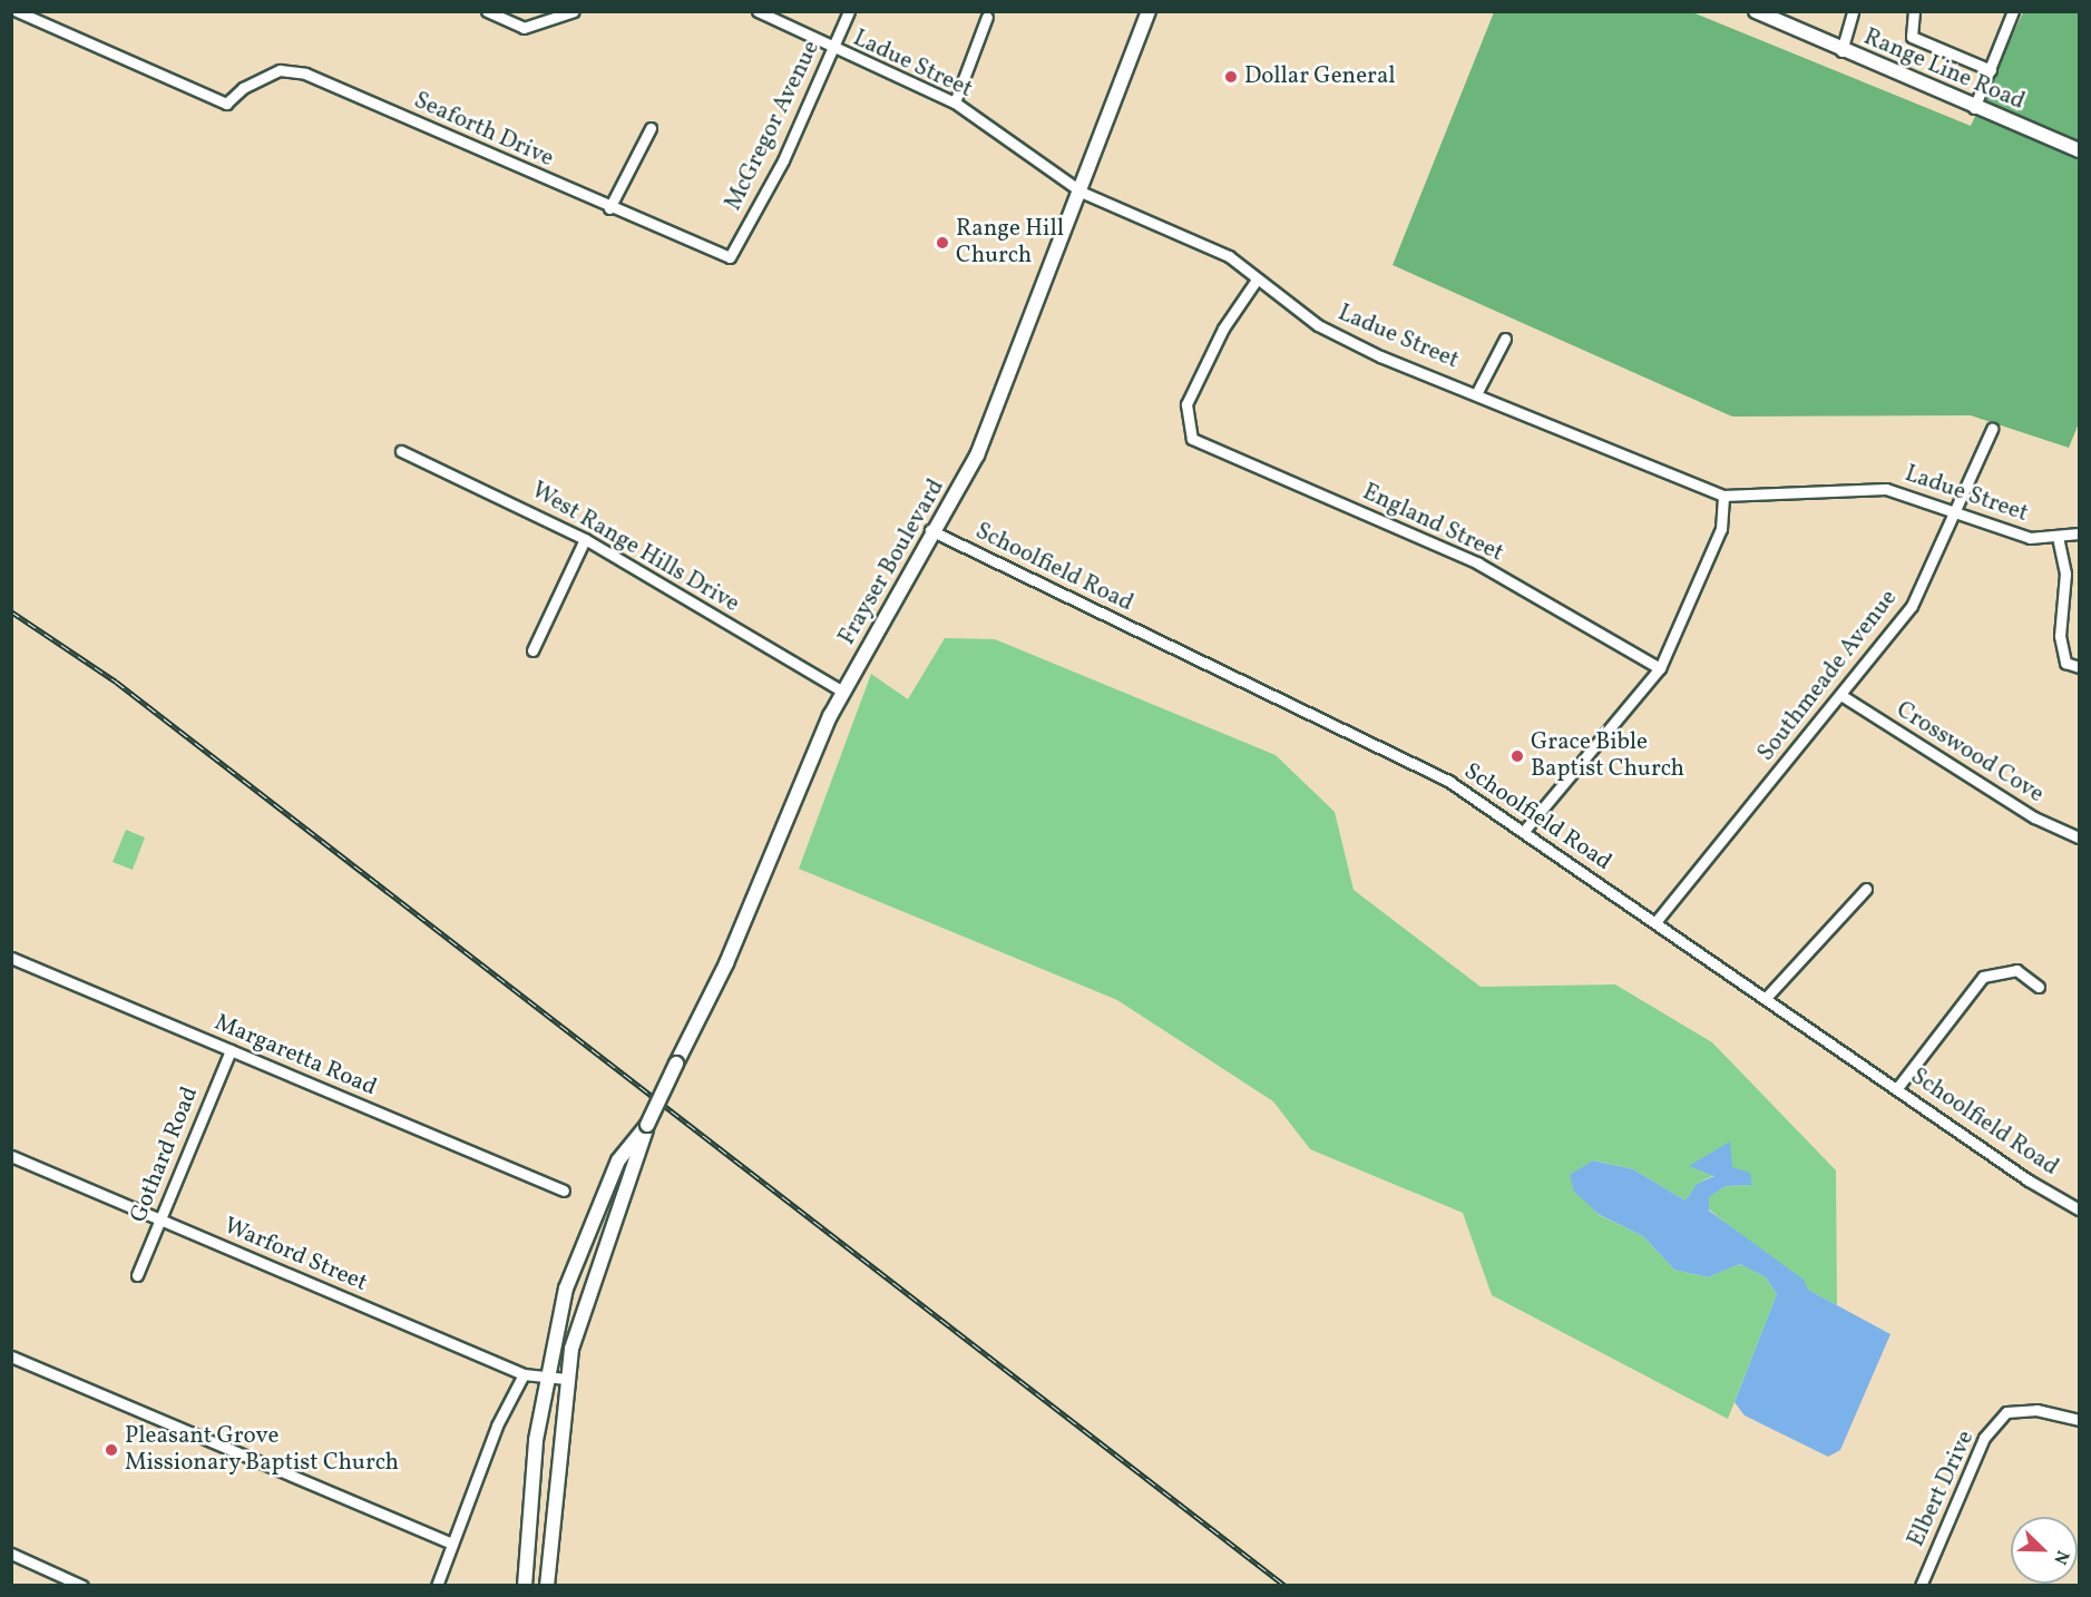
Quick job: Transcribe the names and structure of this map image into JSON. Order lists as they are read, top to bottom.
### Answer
{
  "streets": {
    "main road": ["Range Line Road", "Frayser Boulevard"],
    "street": [
      "Ladue Street",
      "McGregor Avenue",
      "Seaforth Drive",
      "England Street",
      "West Range Hills Drive",
      "Schoolfield Road",
      "Southmeade Avenue",
      "Crosswood Cove",
      "Margaretta Road",
      "Gothard Road",
      "Warford Street",
      "Elbert Drive"
    ]
  },
  "crossings": [
    ["Ladue Street", "McGregor Avenue"],
    ["Ladue Street", "England Street"],
    ["Ladue Street", "Frayser Boulevard"],
    ["Ladue Street", "Southmeade Avenue"],
    ["McGregor Avenue", "Seaforth Drive"],
    ["West Range Hills Drive", "Frayser Boulevard"],
    ["Frayser Boulevard", "Schoolfield Road"],
    ["Schoolfield Road", "Southmeade Avenue"],
    ["Southmeade Avenue", "Crosswood Cove"],
    ["Margaretta Road", "Gothard Road"],
    ["Gothard Road", "Warford Street"]
  ],
  "places": [
    "Dollar General",
    "Range Hill Church",
    "Grace Bible Baptist Church",
    "Pleasant Grove Missionary Baptist Church"
  ],
  "north": "bottom right"
}
